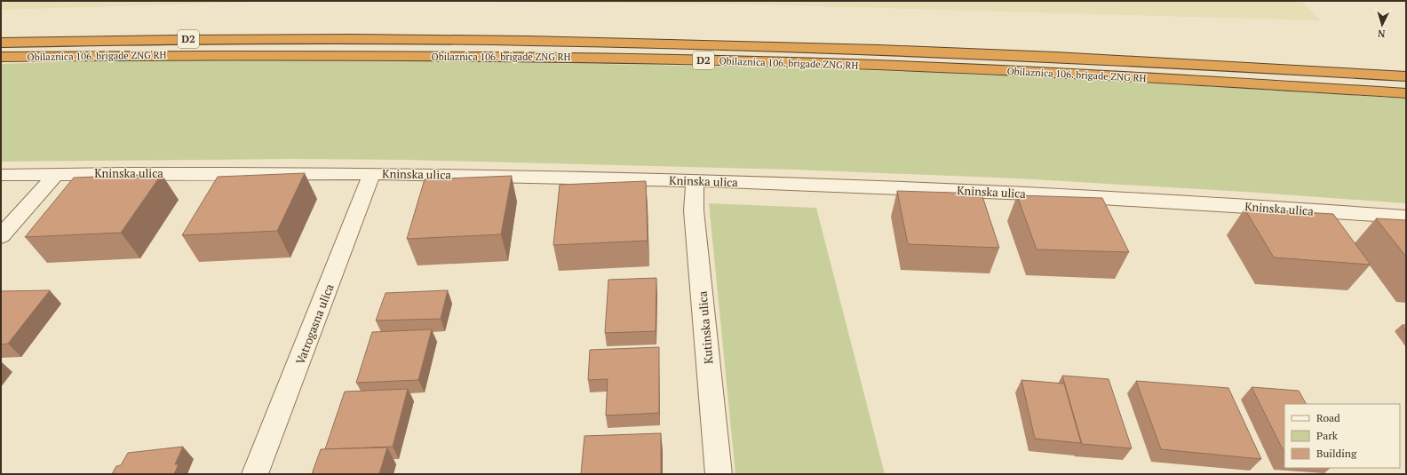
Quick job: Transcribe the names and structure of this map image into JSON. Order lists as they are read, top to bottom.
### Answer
{
  "streets": {
    "highway": ["D2", "Obilaznica 106. brigade ZNG RH"],
    "street": ["Kninska ulica", "Vatrogasna ulica", "Kutinska ulica"]
  },
  "crossings": [
    ["Kninska ulica", "Vatrogasna ulica"],
    ["Kninska ulica", "Kutinska ulica"]
  ],
  "legend": ["Road", "Park", "Building"],
  "north": "bottom"
}
